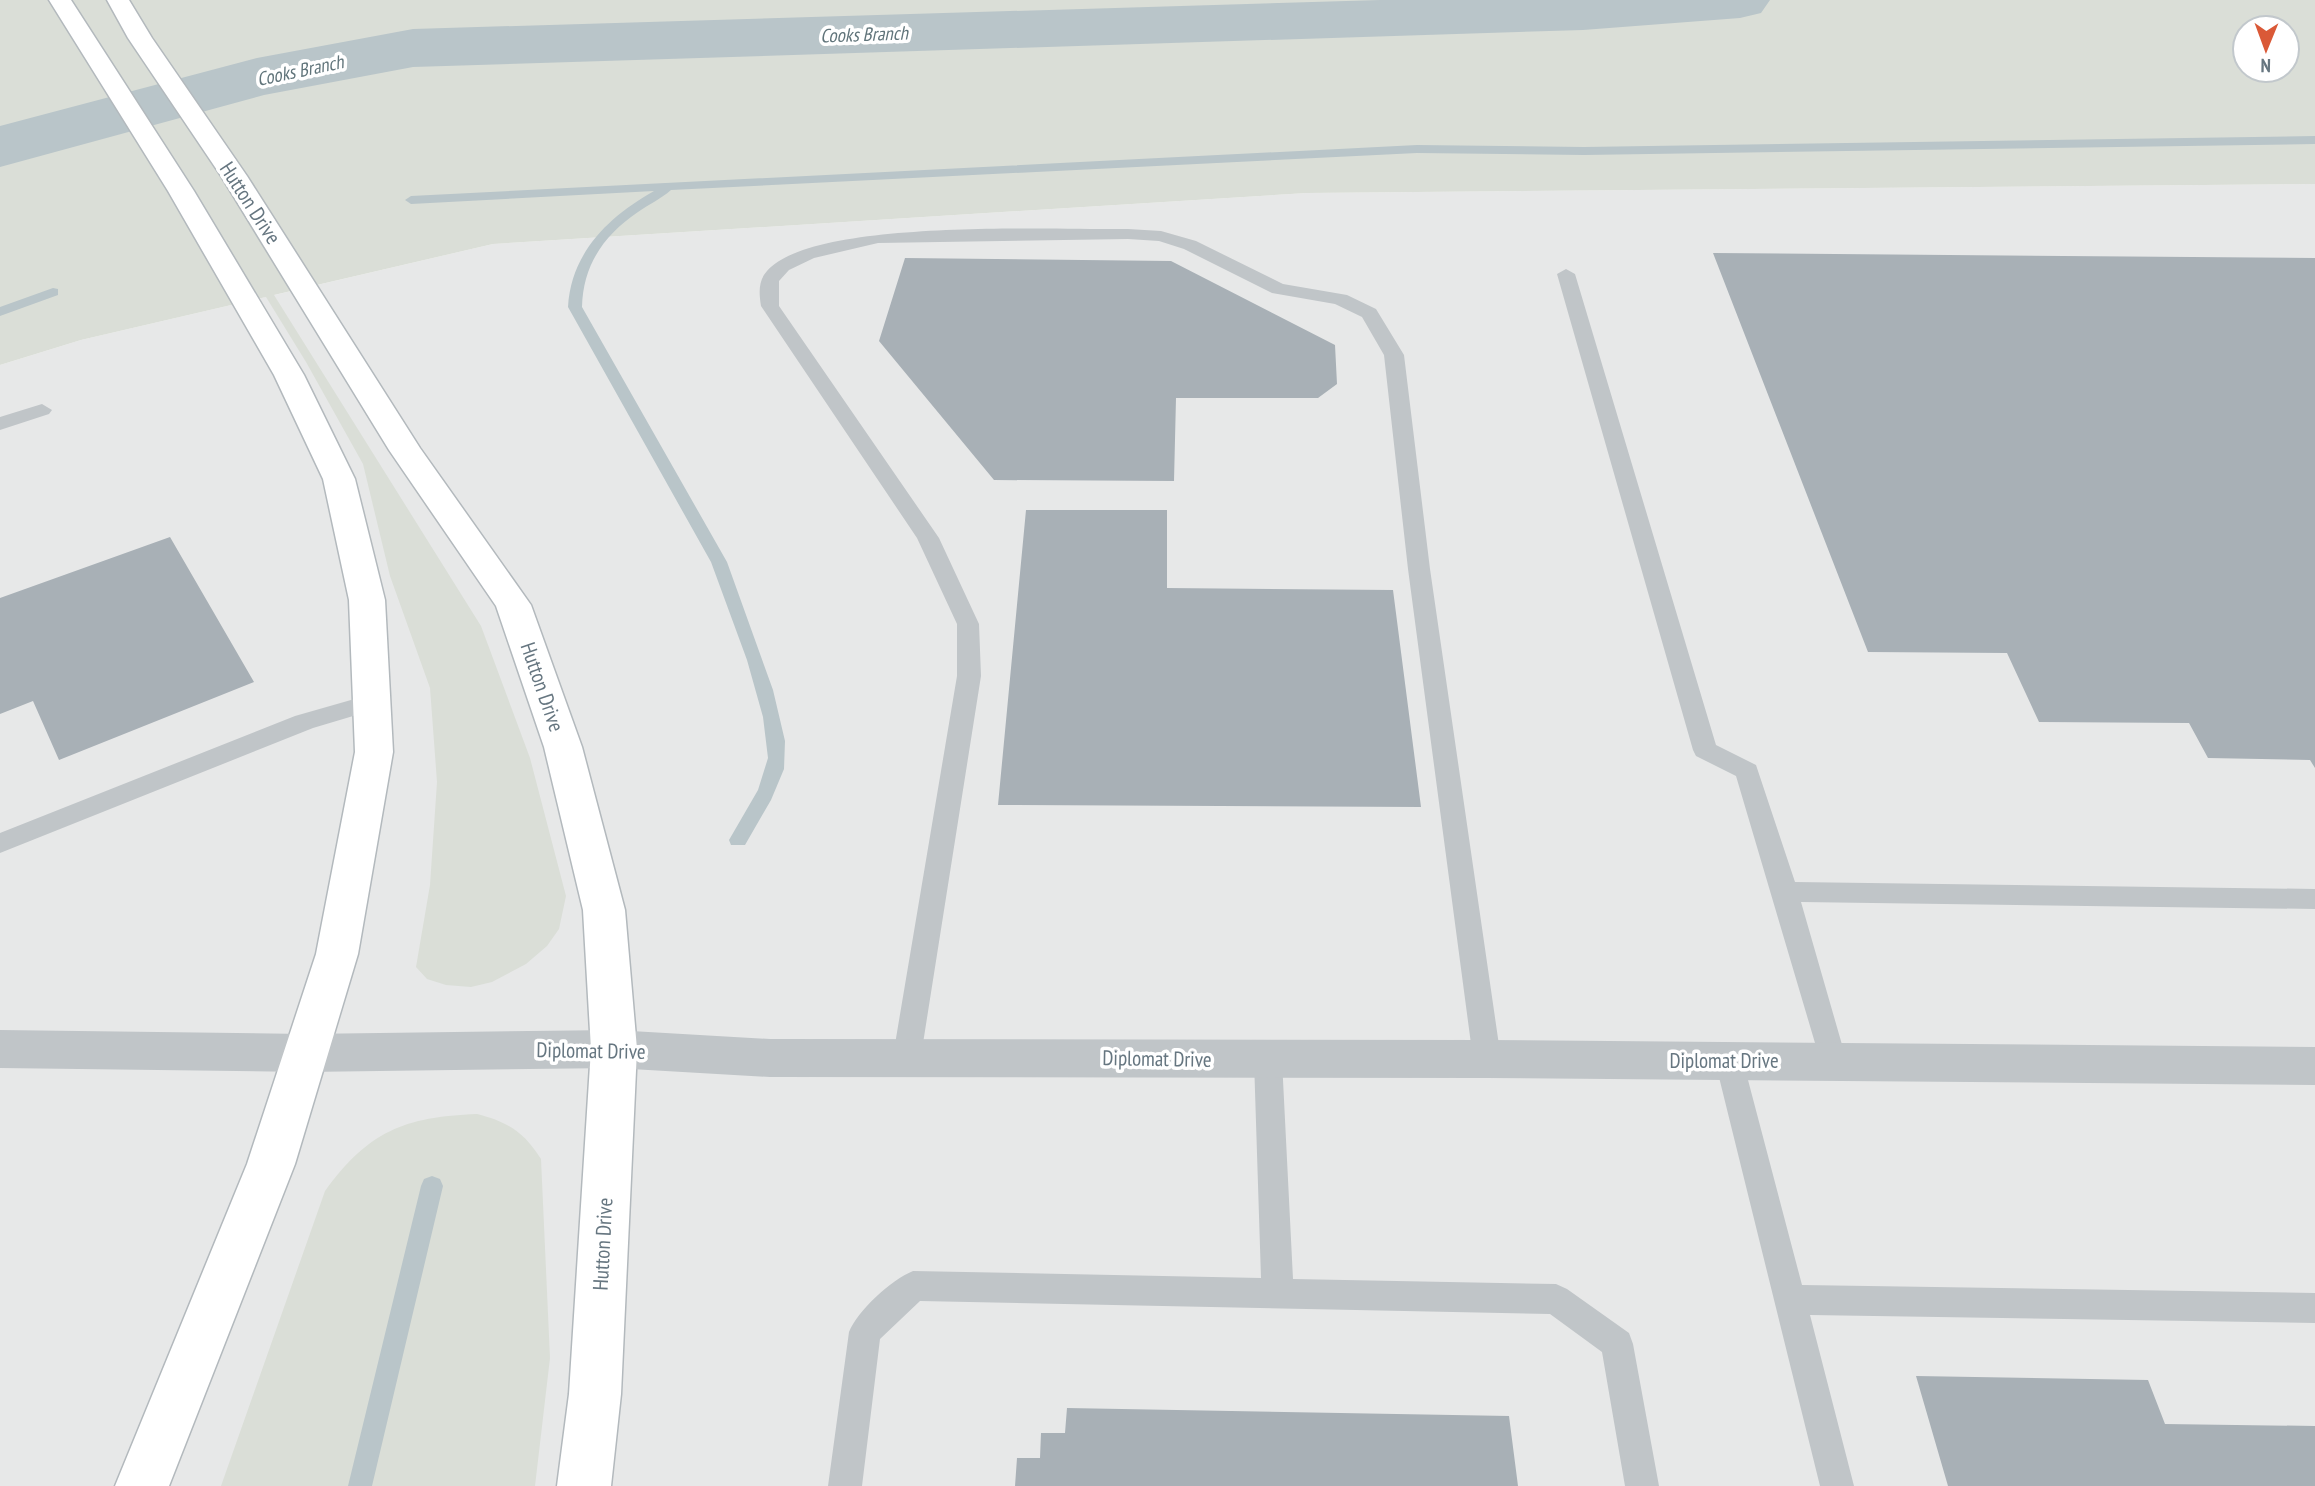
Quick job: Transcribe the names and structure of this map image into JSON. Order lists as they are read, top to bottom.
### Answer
{
  "streets": {
    "street": ["Hutton Drive", "Diplomat Drive"]
  },
  "crossings": [
    ["Hutton Drive", "Diplomat Drive"]
  ],
  "water": ["Cooks Branch"],
  "north": "bottom"
}
